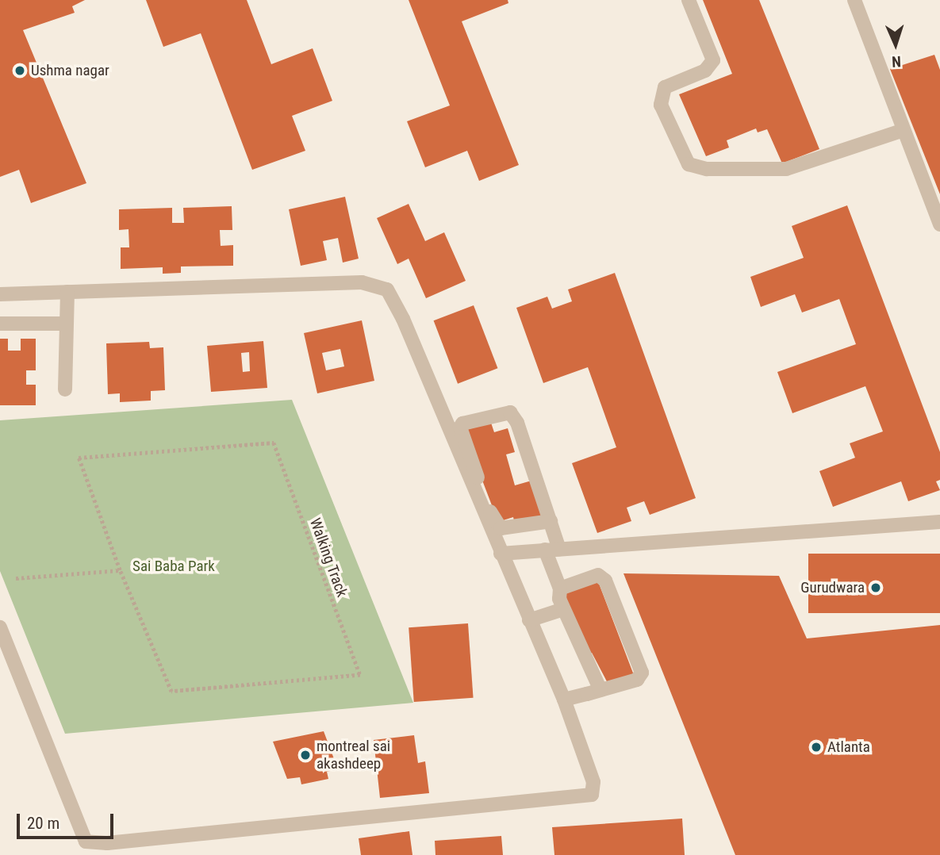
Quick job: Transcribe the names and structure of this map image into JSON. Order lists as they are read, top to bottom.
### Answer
{
  "streets": {
    "path": ["Walking Track"]
  },
  "parks": ["Sai Baba Park"],
  "places": [
    "Ushma nagar",
    "Gurudwara",
    "Atlanta",
    "montreal sai akashdeep"
  ],
  "scale_bar": "20 m",
  "north": "bottom"
}
